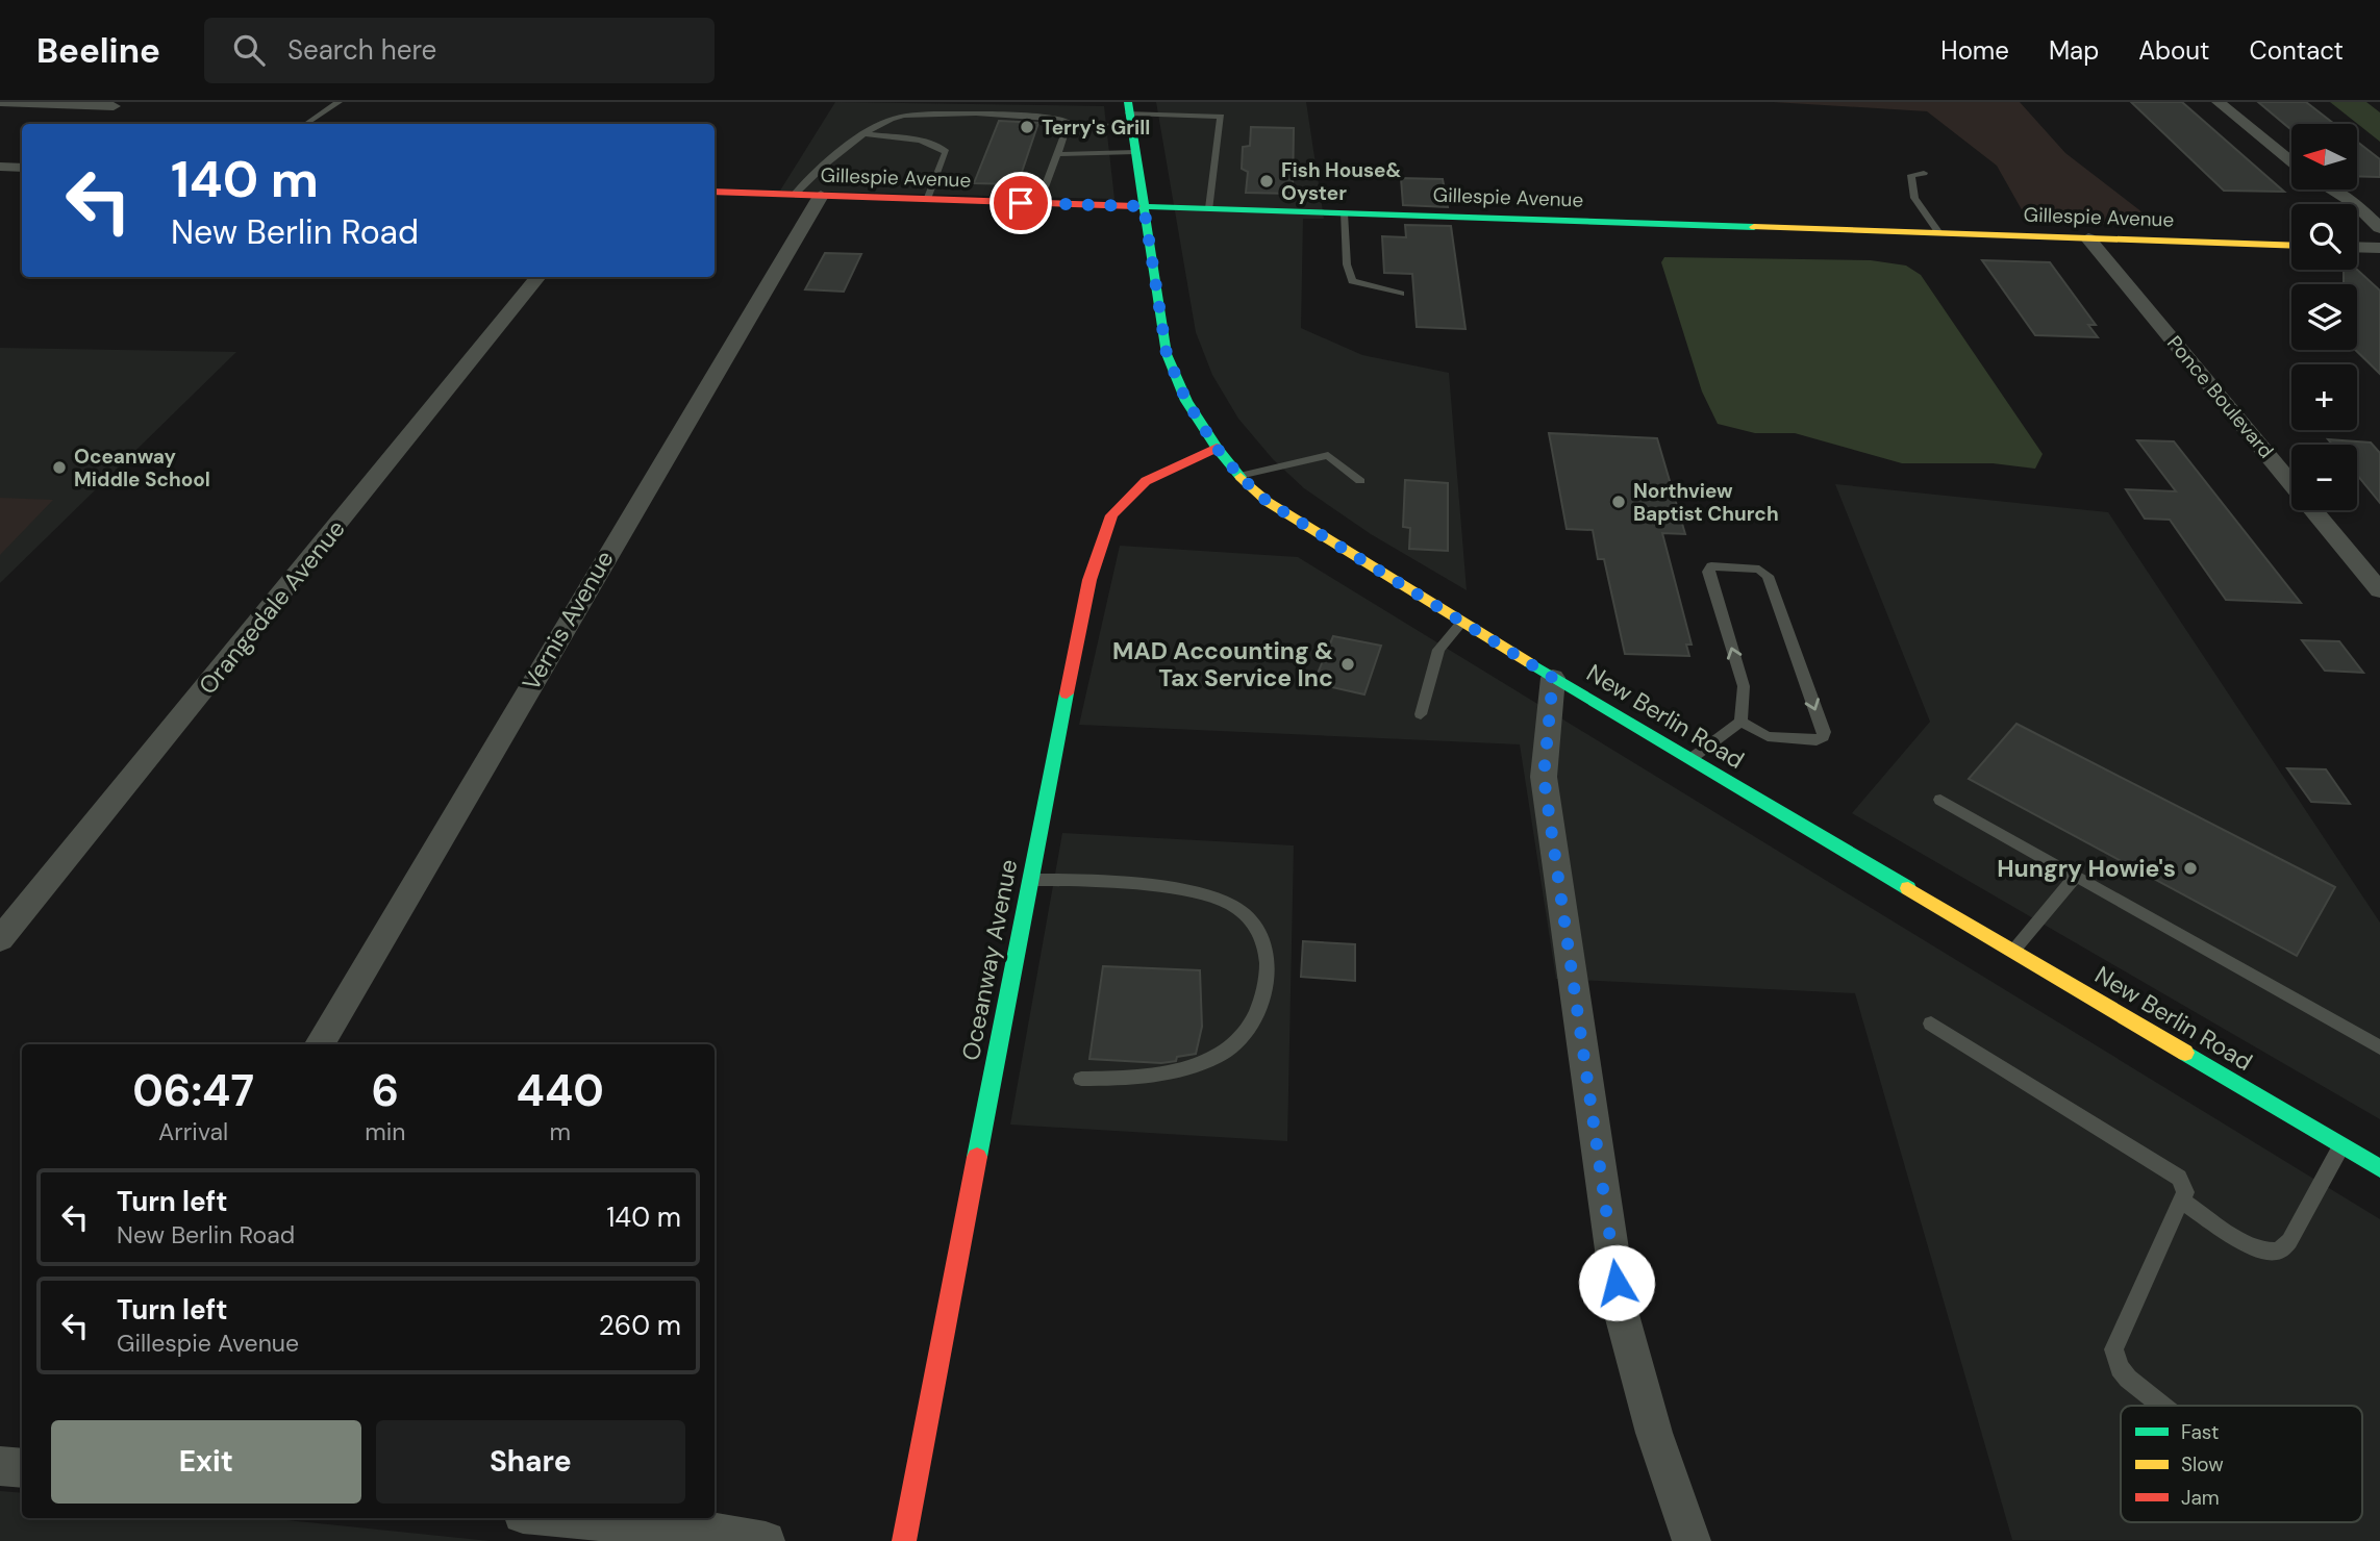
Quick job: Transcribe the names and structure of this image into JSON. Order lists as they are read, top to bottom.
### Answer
{
  "streets": {
    "street": [
      "Gillespie Avenue",
      "Ponce Boulevard",
      "Orangedale Avenue",
      "Vernis Avenue",
      "New Berlin Road",
      "Oceanway Avenue"
    ]
  },
  "crossings": [
    ["Gillespie Avenue", "Ponce Boulevard"],
    ["Gillespie Avenue", "Vernis Avenue"],
    ["Gillespie Avenue", "New Berlin Road"],
    ["New Berlin Road", "Oceanway Avenue"]
  ],
  "places": [
    "Terry's Grill",
    "Fish House& Oyster",
    "Oceanway Middle School",
    "Northview Baptist Church",
    "MAD Accounting & Tax Service Inc",
    "Hungry Howie's"
  ],
  "legend": ["Fast", "Slow", "Jam"],
  "north": "left",
  "page": {
    "header": "Beeline",
    "search": "Search here",
    "nav": [
      "Home",
      "Map",
      "About",
      "Contact"
    ],
    "map_buttons": ["+", "−"],
    "turn": ["140 m", "New Berlin Road"],
    "eta": [
      "06:47",
      "Arrival",
      "6",
      "min",
      "440",
      "m"
    ],
    "list": [
      {
        "name": "Turn left",
        "note": "New Berlin Road",
        "value": "140 m"
      },
      {
        "name": "Turn left",
        "note": "Gillespie Avenue",
        "value": "260 m"
      }
    ],
    "buttons": ["Exit", "Share"]
  }
}
